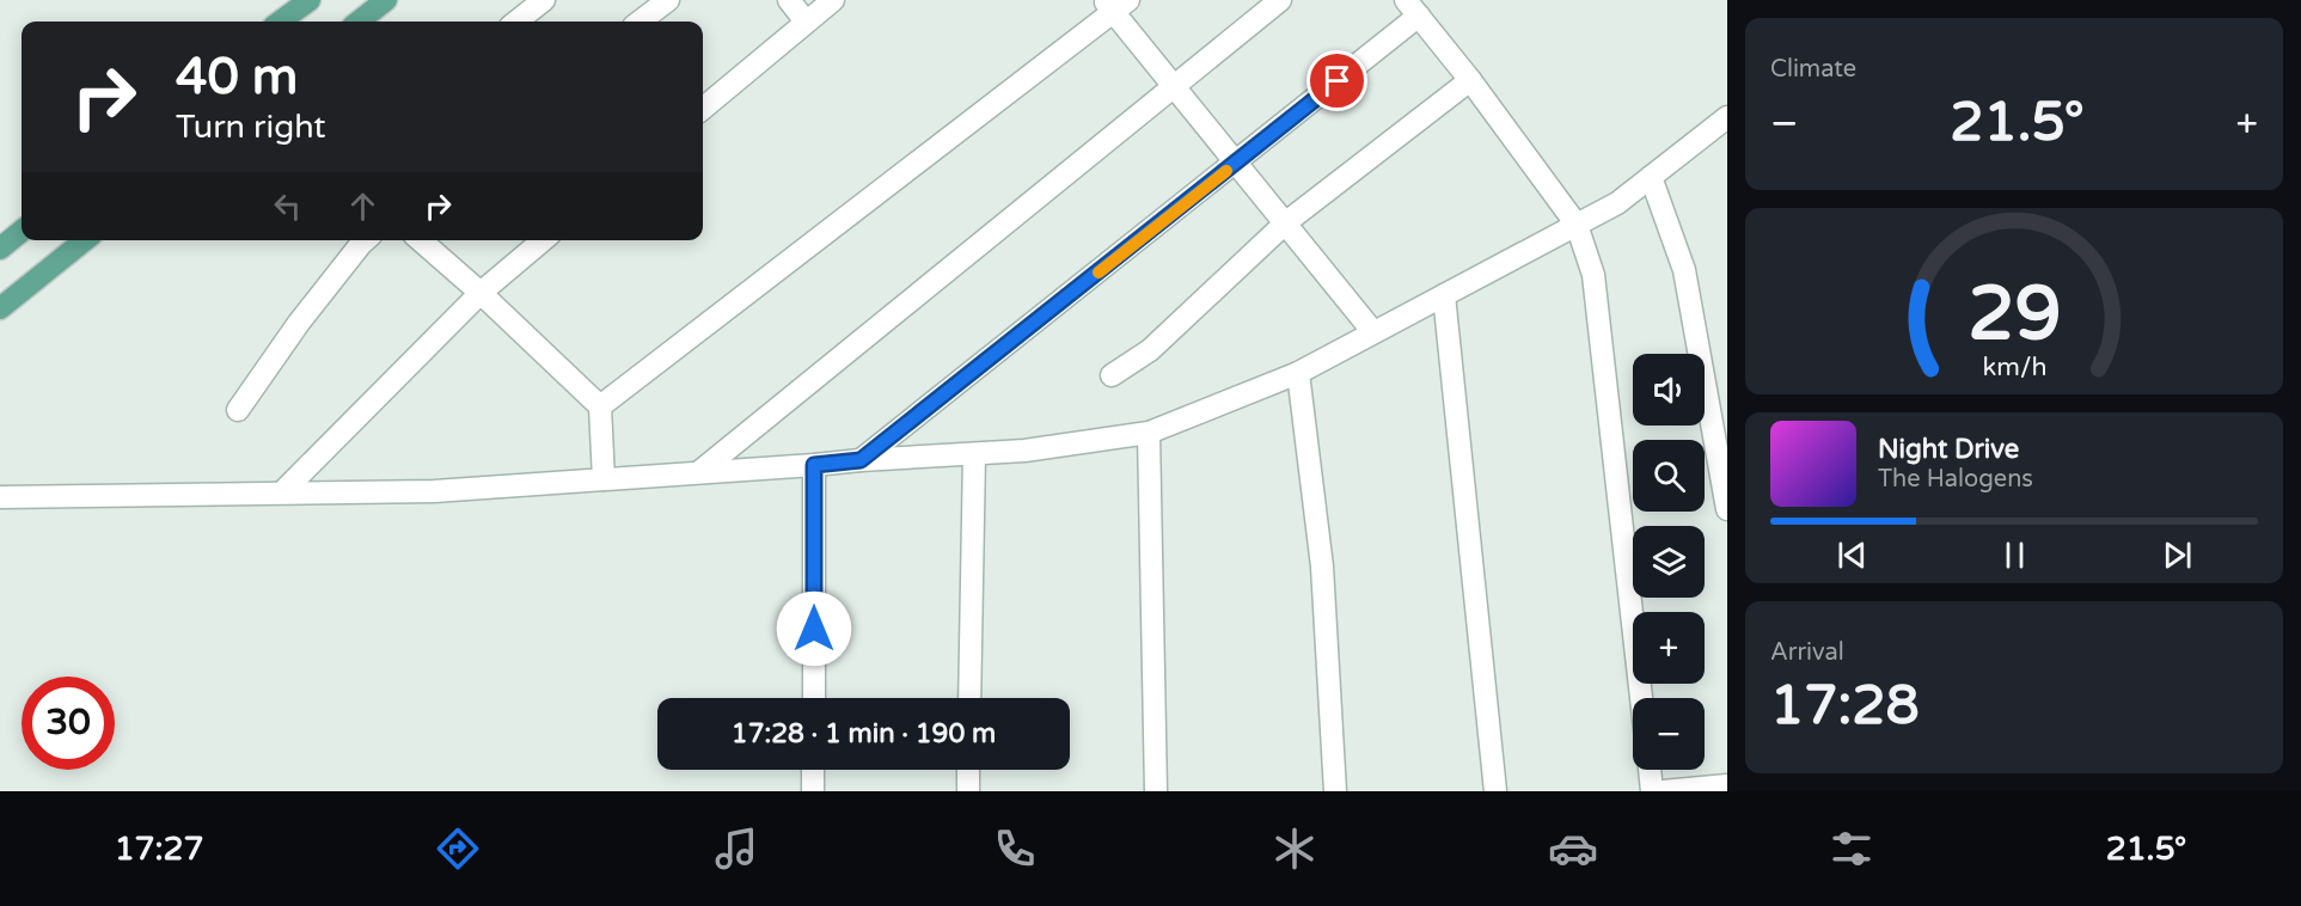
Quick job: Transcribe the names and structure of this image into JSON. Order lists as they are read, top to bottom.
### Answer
{
  "page": {
    "tile": [
      "Climate",
      ["Arrival", "17:28"]
    ],
    "turn": ["40 m", "Turn right"],
    "heat": ["−", "21.5°", "+"],
    "map_buttons": ["+", "−"],
    "song": ["Night Drive", "The Halogens"],
    "limit": "30",
    "trip": "17:28 · 1 min · 190 m",
    "tabs": ["17:27", "21.5°"],
    "gauge": ["29", "km/h"]
  }
}
